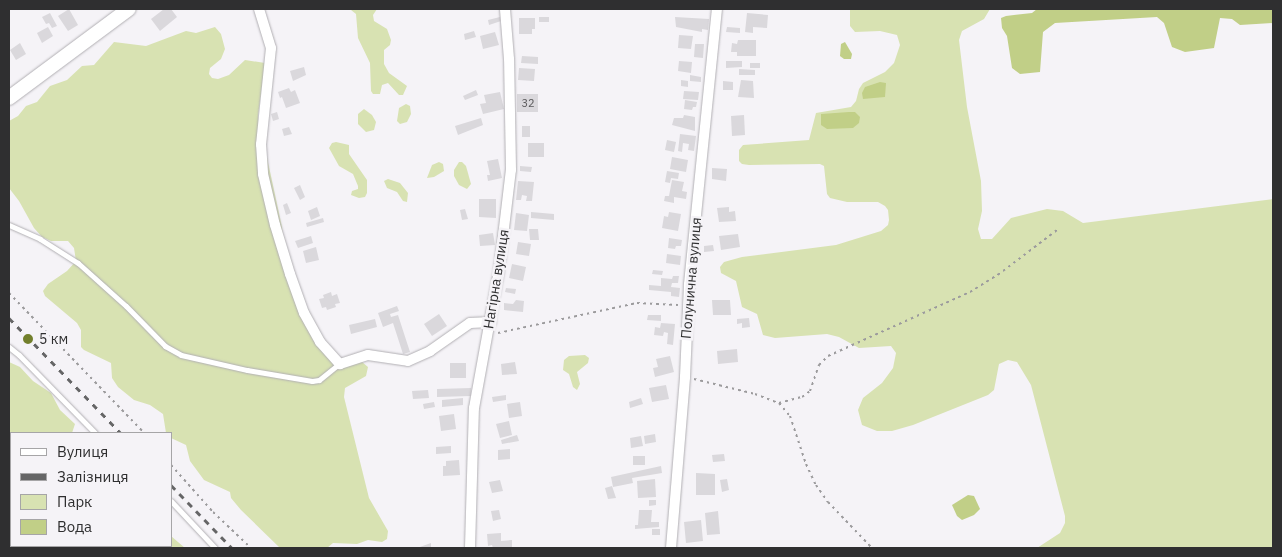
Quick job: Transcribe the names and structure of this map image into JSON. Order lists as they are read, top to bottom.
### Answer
{
  "streets": {
    "street": ["Полунична вулиця", "Нагірна вулиця"]
  },
  "places": ["5 км"],
  "house_numbers": ["32"],
  "legend": [
    "Вулиця",
    "Залізниця",
    "Парк",
    "Вода"
  ]
}
